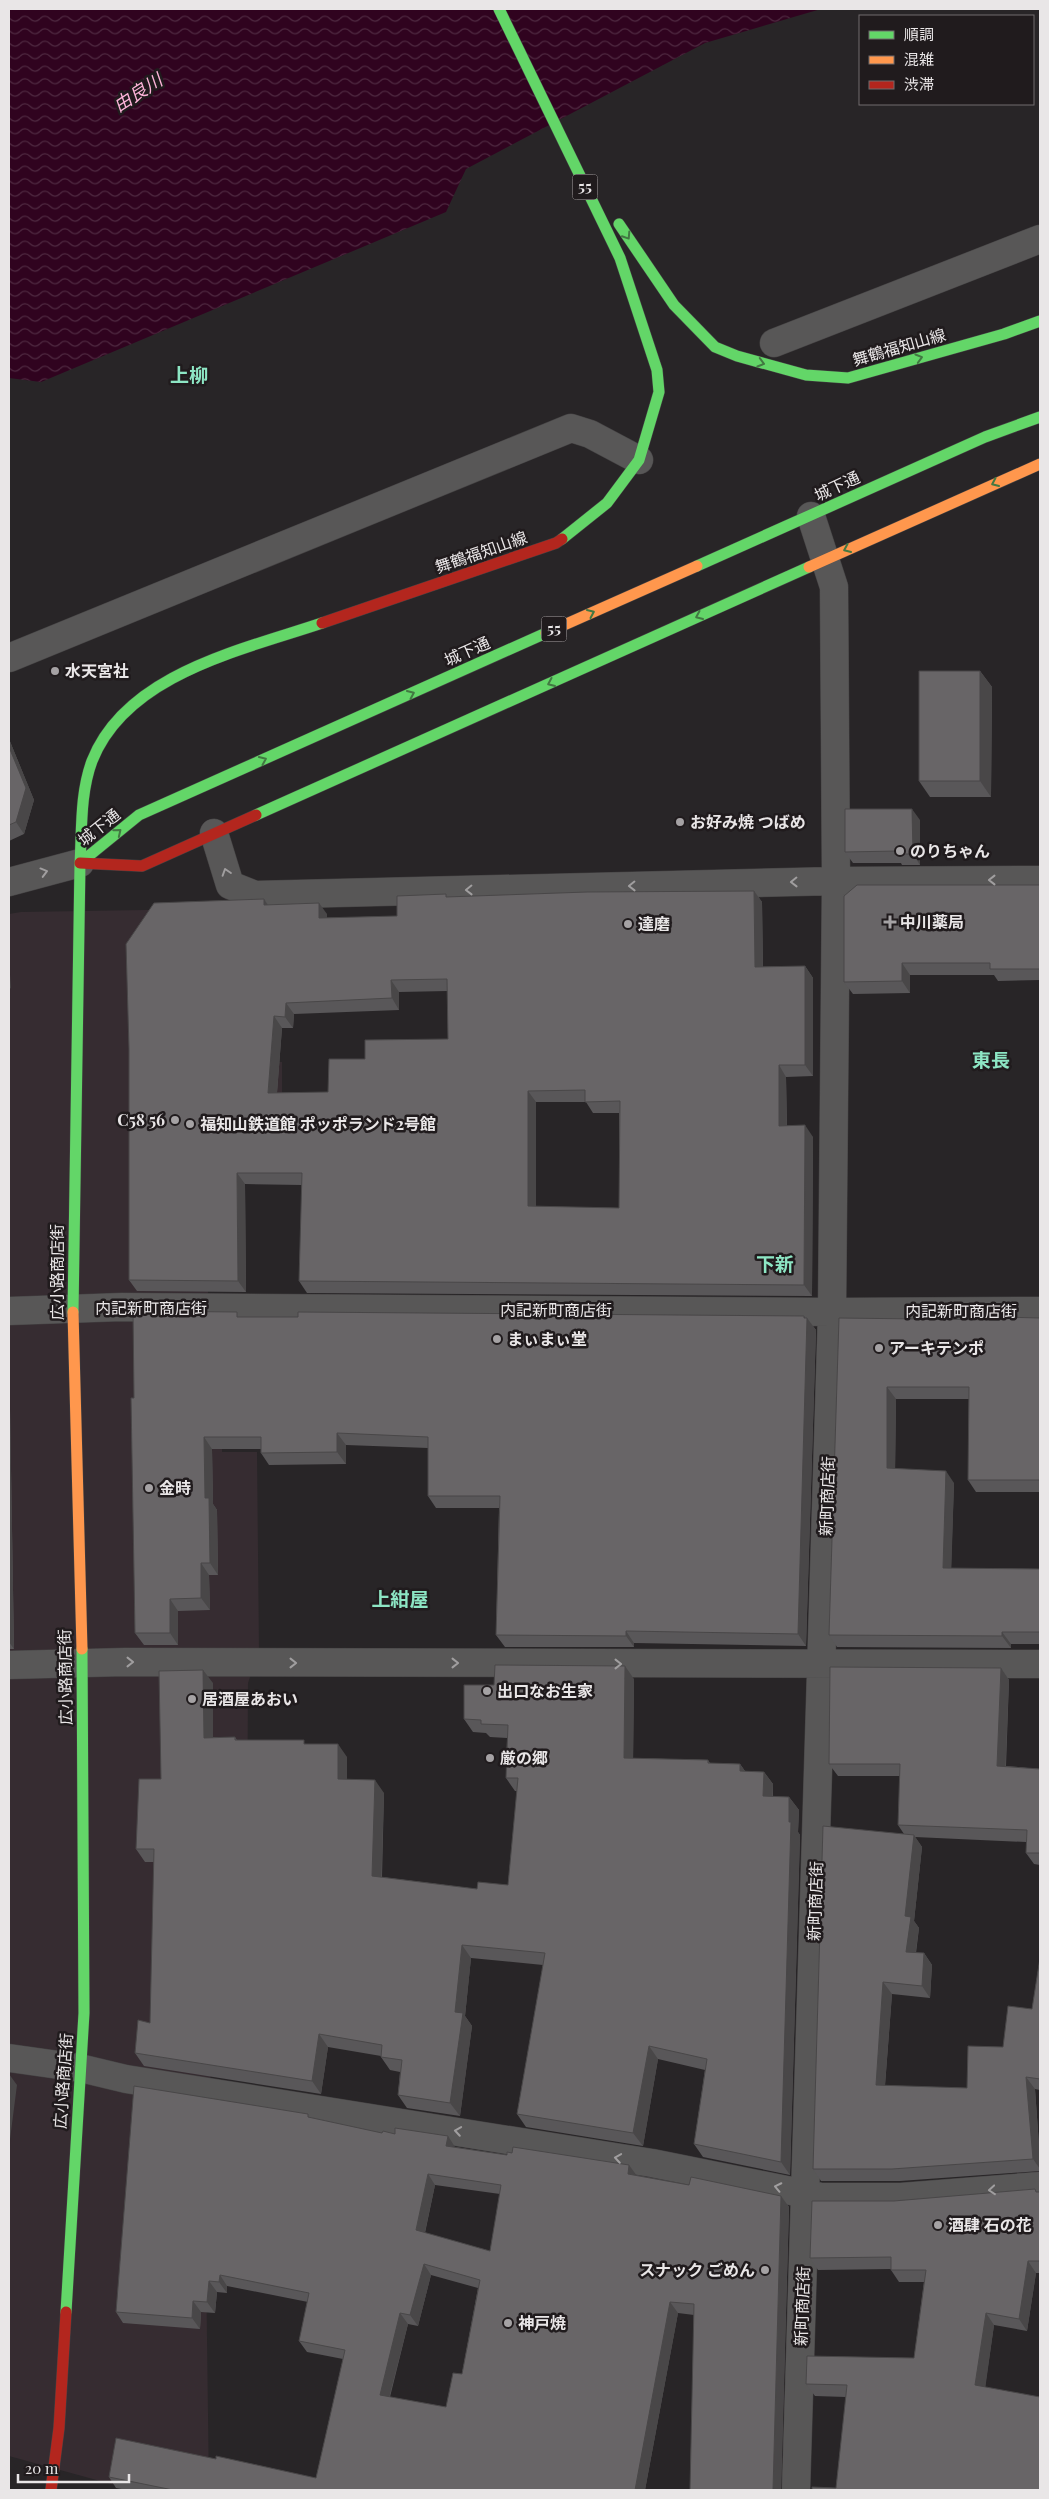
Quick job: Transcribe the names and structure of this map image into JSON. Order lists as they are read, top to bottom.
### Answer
{
  "streets": {
    "main road": [
      "55",
      "舞鶴福知山線",
      "城下通",
      "広小路商店街"
    ],
    "street": ["内記新町商店街", "新町商店街"]
  },
  "crossings": [
    ["舞鶴福知山線", "城下通"],
    ["舞鶴福知山線", "広小路商店街"],
    ["城下通", "広小路商店街"],
    ["城下通", "新町商店街"],
    ["広小路商店街", "内記新町商店街"],
    ["内記新町商店街", "新町商店街"]
  ],
  "districts": [
    "上柳",
    "東長",
    "下新",
    "上紺屋"
  ],
  "water": ["由良川"],
  "places": {
    "other": [
      "水天宮社",
      "お好み焼 つばめ",
      "のりちゃん",
      "達磨",
      "C58 56",
      "福知山鉄道館 ポッポランド2号館",
      "まぃまぃ堂",
      "アーキテンポ",
      "金時",
      "出口なお生家",
      "居酒屋あおい",
      "厳の郷",
      "酒肆 石の花",
      "スナック ごめん",
      "神戸焼"
    ],
    "health": ["中川薬局"]
  },
  "legend": ["順調", "混雑", "渋滞"],
  "scale_bar": "20 m"
}
